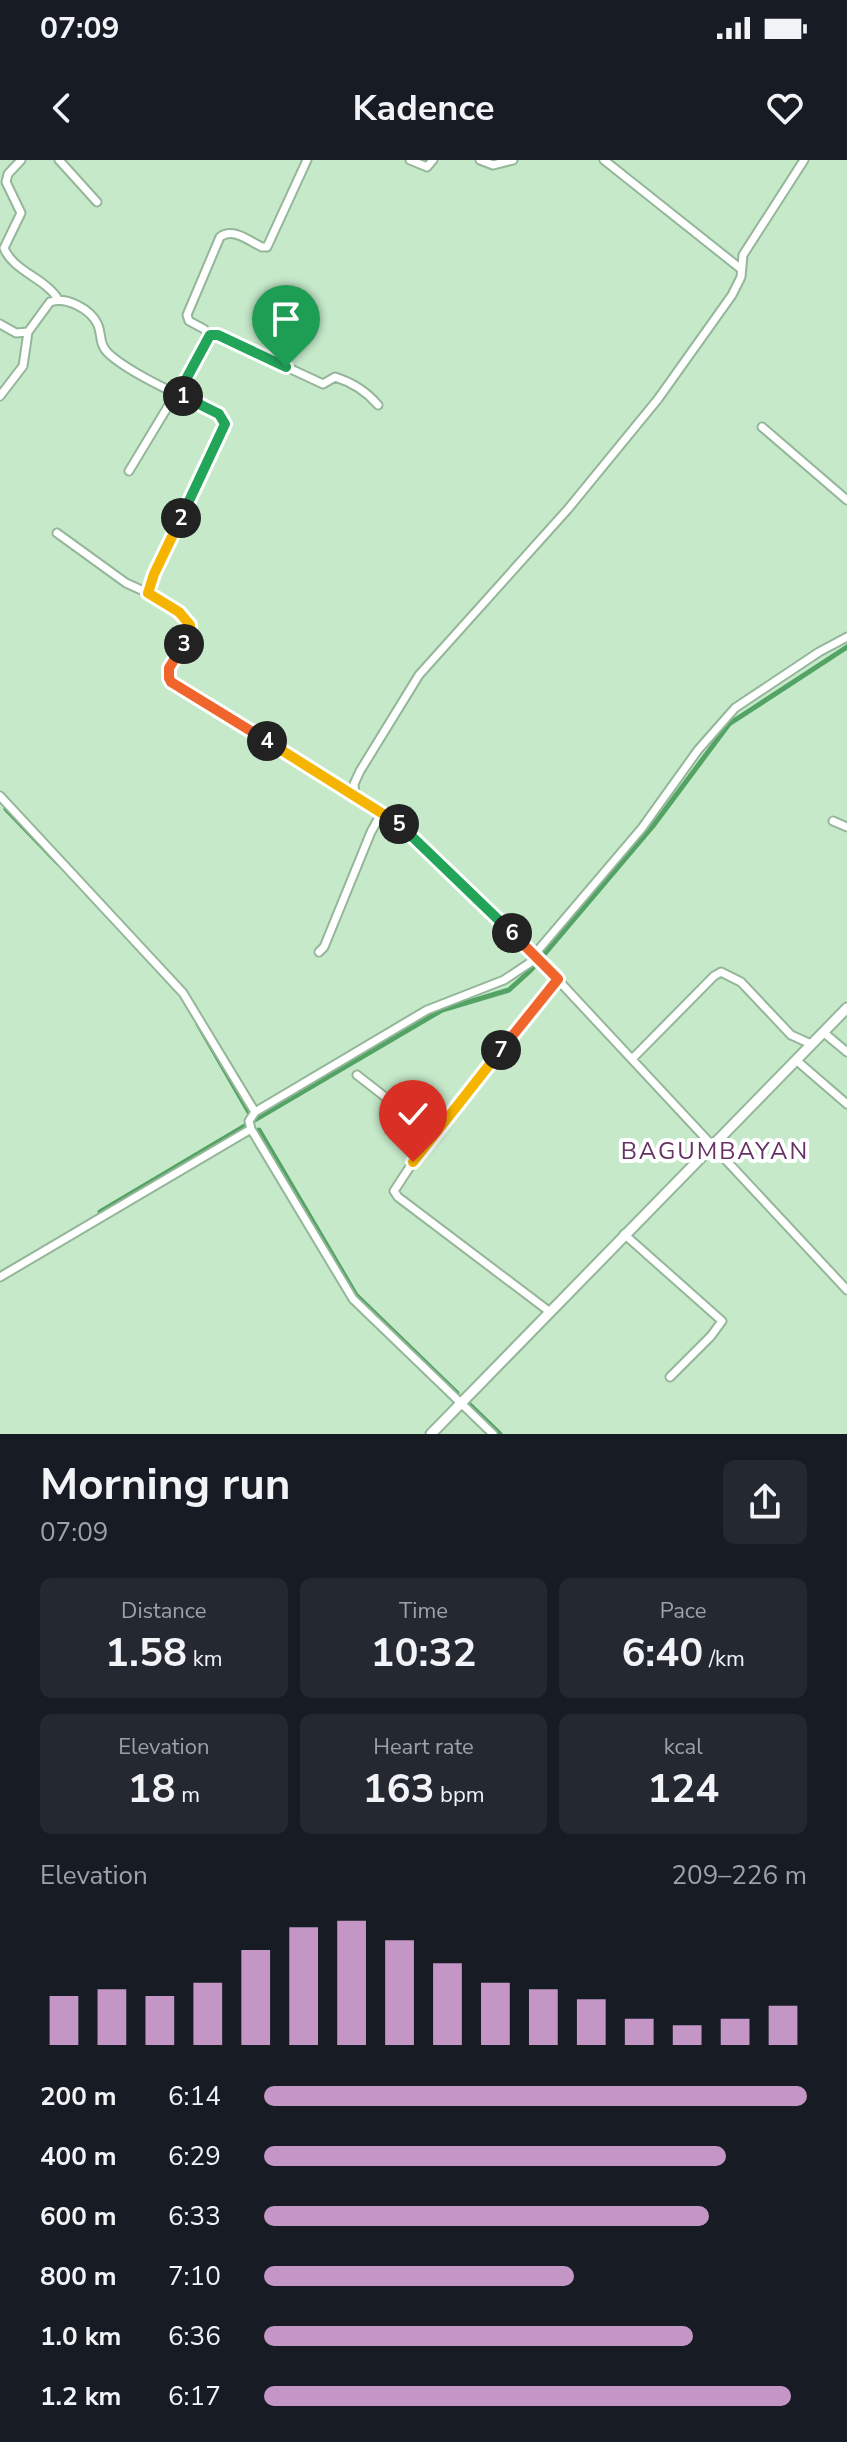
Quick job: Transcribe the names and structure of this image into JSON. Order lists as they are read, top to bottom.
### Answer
{
  "districts": ["BAGUMBAYAN"],
  "page": {
    "status": "07:09",
    "header": "Kadence",
    "pins": [
      "1",
      "2",
      "3",
      "4",
      "5",
      "6",
      "7"
    ],
    "heading": ["Morning run", "07:09"],
    "stats": [
      ["Distance", "1.58 km"],
      ["Time", "10:32"],
      ["Pace", "6:40 /km"],
      ["Elevation", "18 m"],
      ["Heart rate", "163 bpm"],
      ["kcal", "124"]
    ],
    "chart": ["Elevation", "209–226 m"],
    "list": [
      {
        "name": "200 m",
        "note": "6:14"
      },
      {
        "name": "400 m",
        "note": "6:29"
      },
      {
        "name": "600 m",
        "note": "6:33"
      },
      {
        "name": "800 m",
        "note": "7:10"
      },
      {
        "name": "1.0 km",
        "note": "6:36"
      },
      {
        "name": "1.2 km",
        "note": "6:17"
      }
    ]
  }
}
